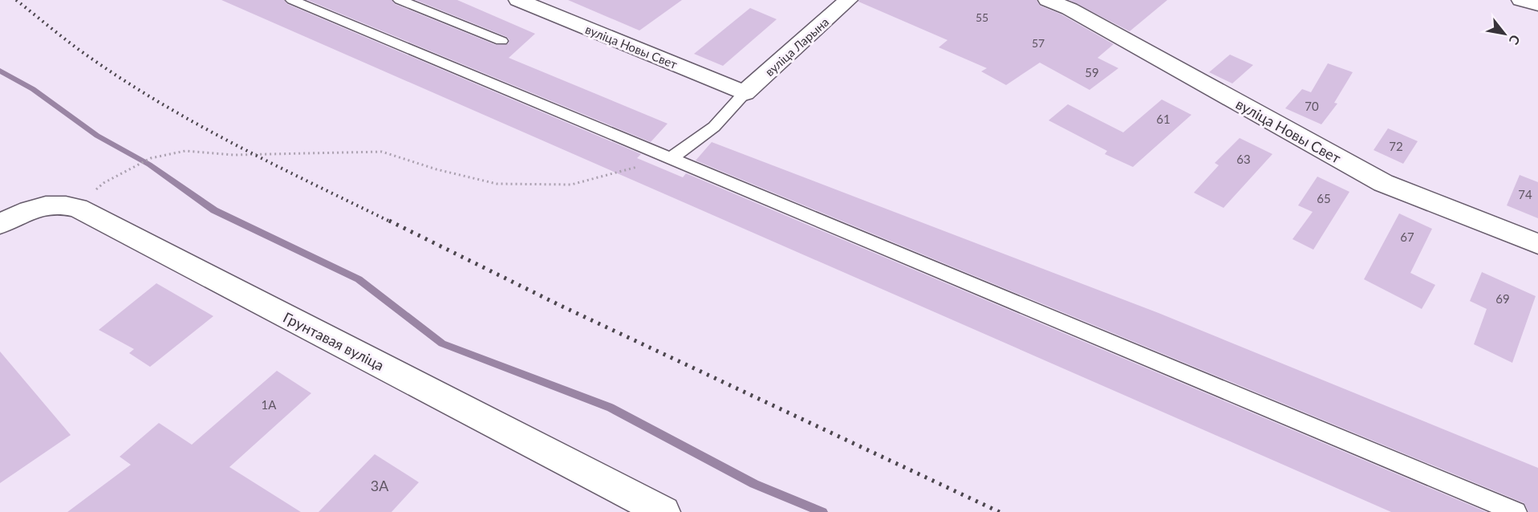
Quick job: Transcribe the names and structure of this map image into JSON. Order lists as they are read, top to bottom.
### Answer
{
  "streets": {
    "street": ["вуліца Новы Свет", "вуліца Ларына", "Грунтавая вуліца"]
  },
  "crossings": [
    ["вуліца Новы Свет", "вуліца Ларына"]
  ],
  "house_numbers": [
    "55",
    "57",
    "59",
    "70",
    "61",
    "72",
    "63",
    "74",
    "65",
    "67",
    "69",
    "1А",
    "3А"
  ],
  "north": "bottom right"
}
